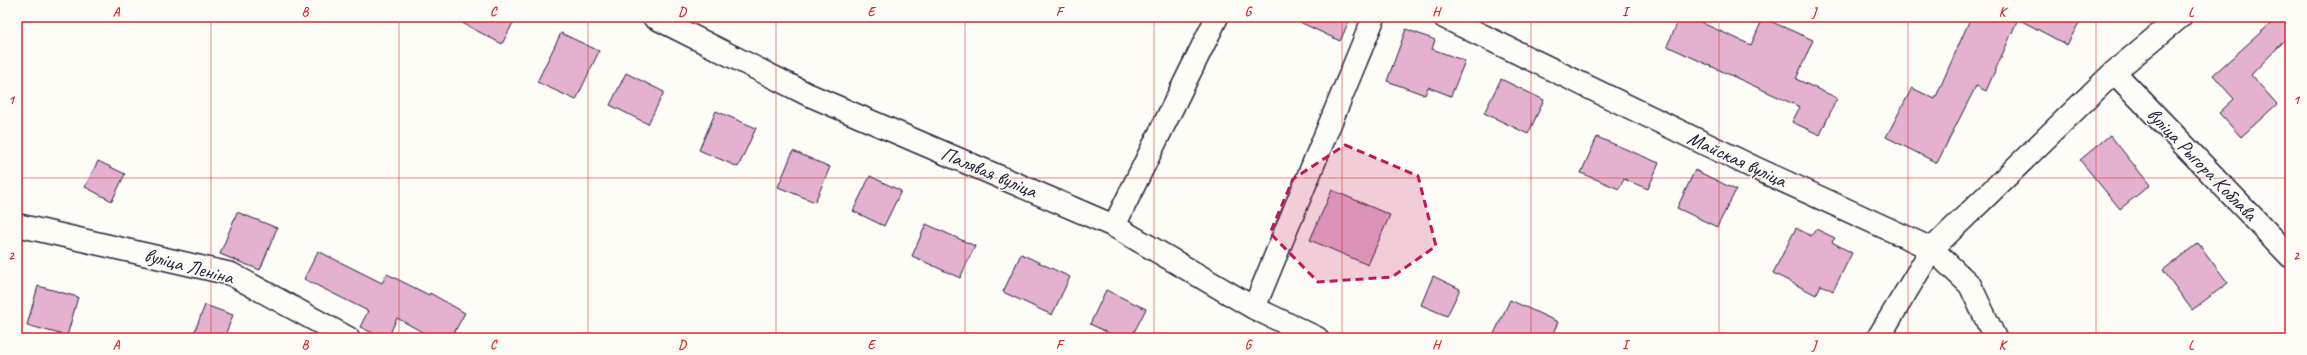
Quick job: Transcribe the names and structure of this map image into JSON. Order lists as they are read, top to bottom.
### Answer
{
  "streets": {
    "street": [
      "Майская вуліца",
      "вуліца Рыгора Коблава",
      "Палявая вуліца",
      "вуліца Леніна"
    ]
  },
  "grid": {
    "columns": [
      "A",
      "B",
      "C",
      "D",
      "E",
      "F",
      "G",
      "H",
      "I",
      "J",
      "K",
      "L"
    ],
    "rows": ["1", "2"]
  }
}
